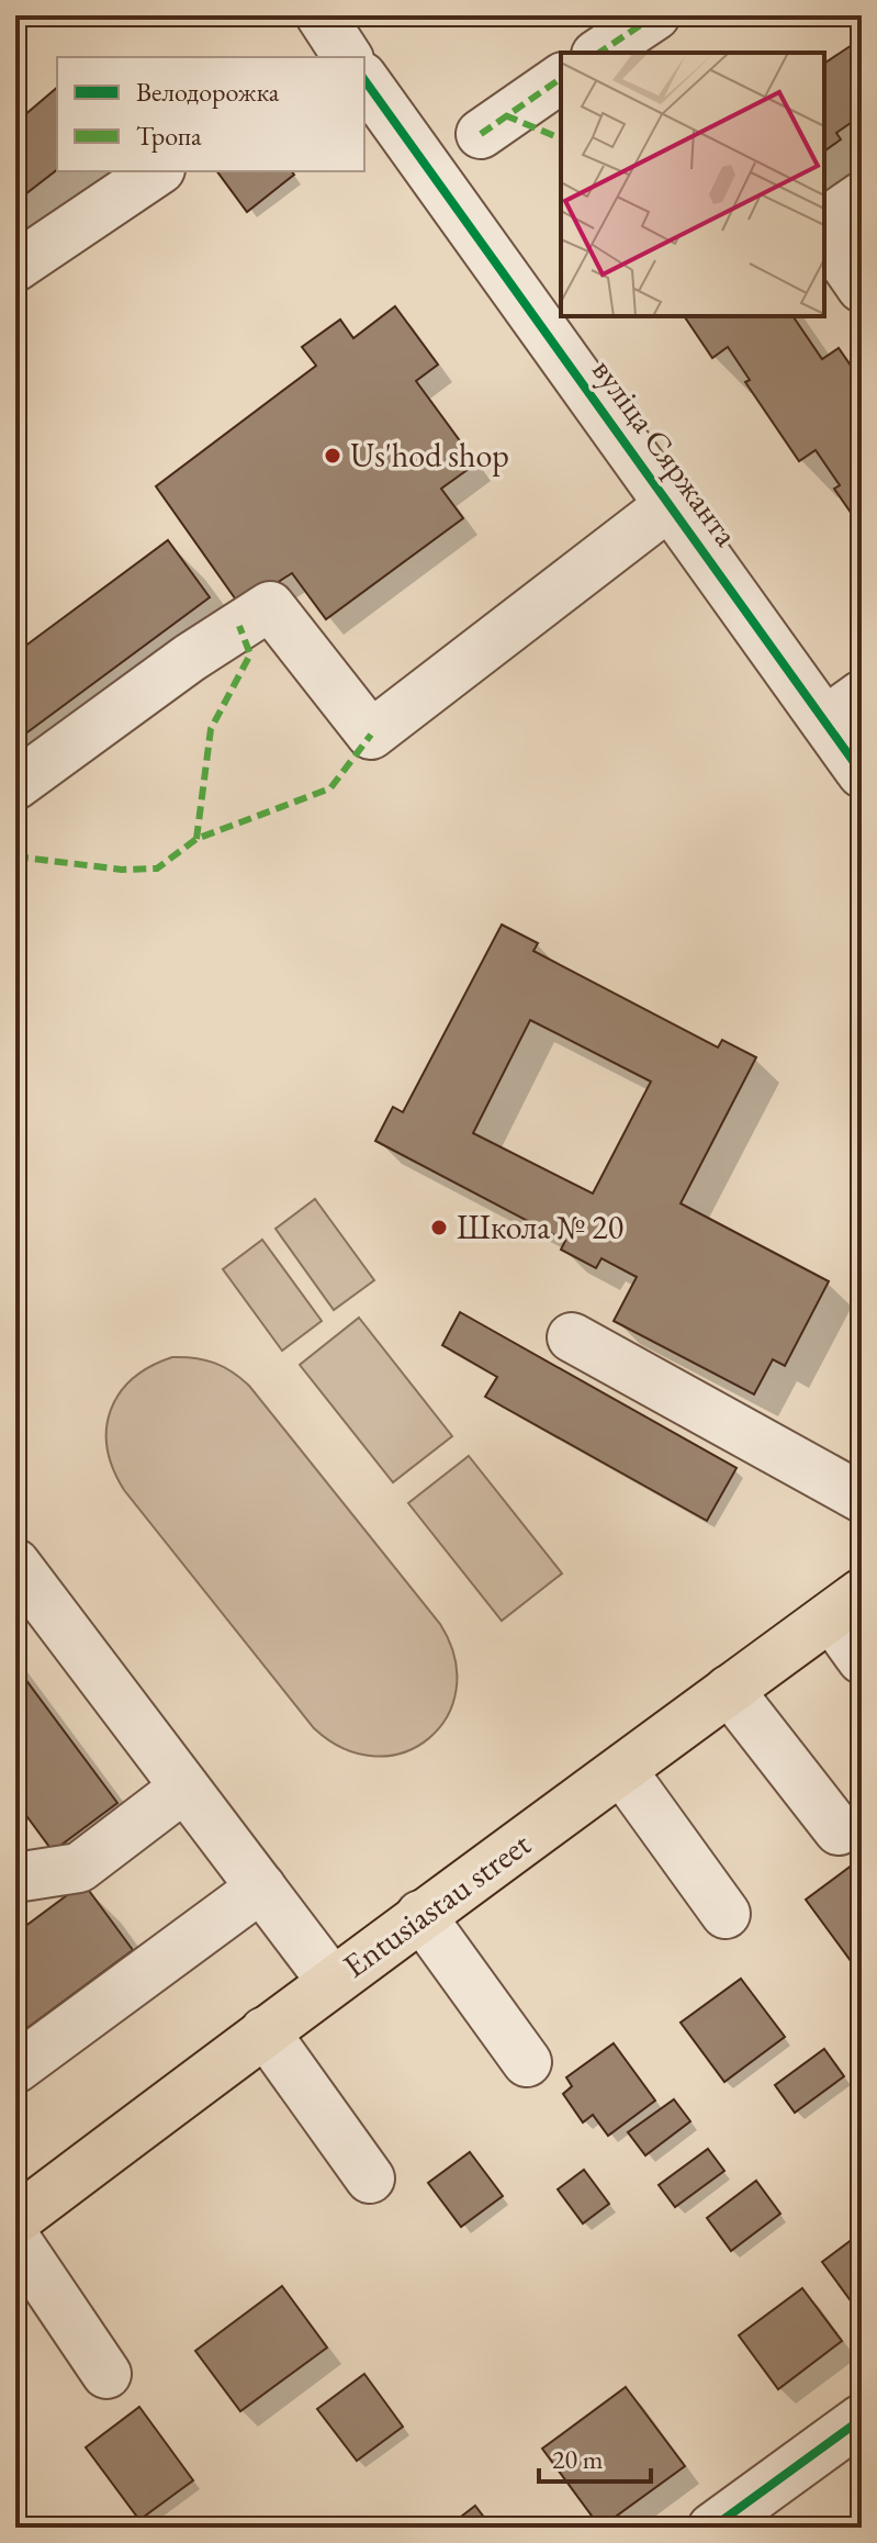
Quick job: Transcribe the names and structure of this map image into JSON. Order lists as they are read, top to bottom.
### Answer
{
  "streets": {
    "main road": ["Entusiastau street"],
    "street": ["вуліца Сяржанта"]
  },
  "places": ["Us'hod shop", "Школа № 20"],
  "legend": ["Велодорожка", "Тропа"],
  "scale_bar": "20 m"
}
